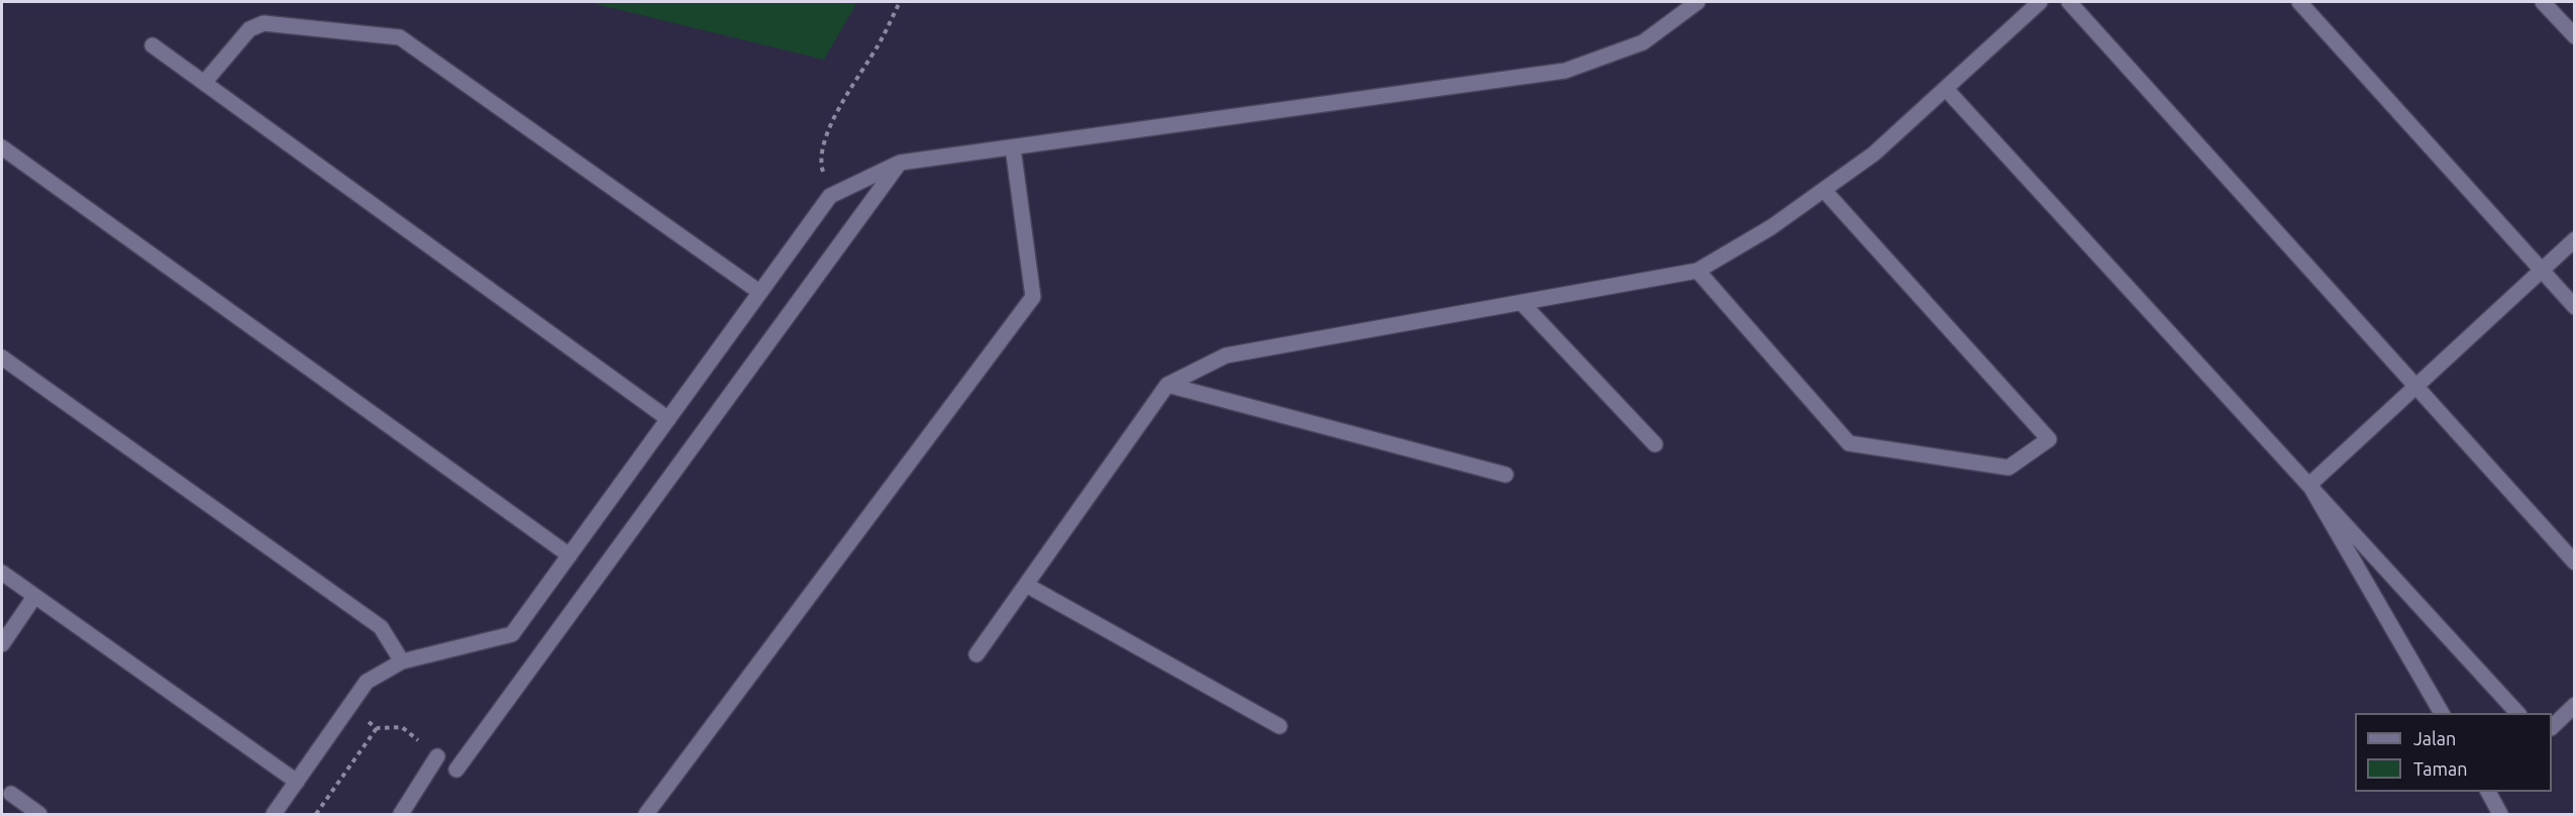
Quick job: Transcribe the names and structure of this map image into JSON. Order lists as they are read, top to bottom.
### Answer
{
  "legend": ["Jalan", "Taman"]
}
